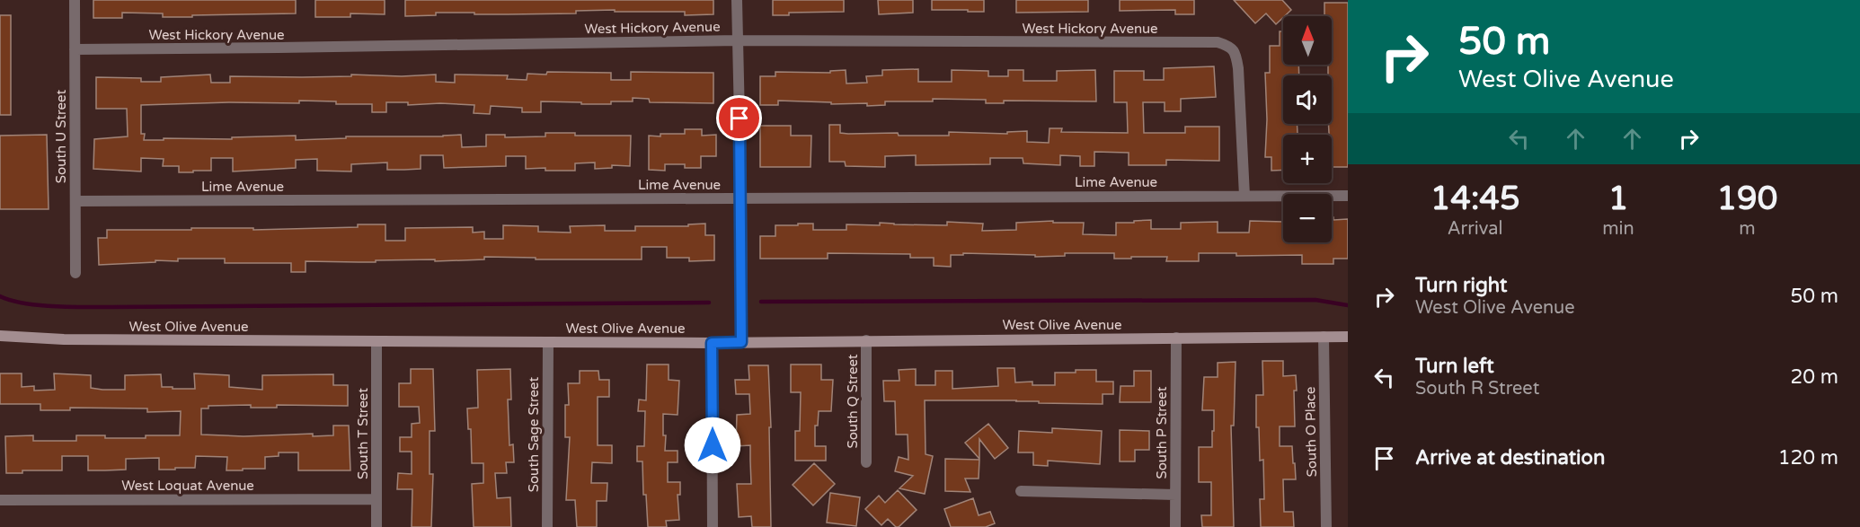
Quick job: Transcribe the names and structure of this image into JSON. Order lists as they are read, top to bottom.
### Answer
{
  "streets": {
    "street": [
      "West Hickory Avenue",
      "South U Street",
      "Lime Avenue",
      "West Olive Avenue",
      "South Q Street",
      "South O Place",
      "South P Street",
      "South T Street",
      "South Sage Street",
      "West Loquat Avenue"
    ]
  },
  "crossings": [
    ["West Hickory Avenue", "South U Street"],
    ["West Hickory Avenue", "Lime Avenue"],
    ["South U Street", "Lime Avenue"],
    ["West Olive Avenue", "South Q Street"],
    ["West Olive Avenue", "South O Place"],
    ["West Olive Avenue", "South P Street"],
    ["West Olive Avenue", "South T Street"],
    ["West Olive Avenue", "South Sage Street"],
    ["South T Street", "West Loquat Avenue"]
  ],
  "north": "top",
  "page": {
    "turn": ["50 m", "West Olive Avenue"],
    "map_buttons": ["+", "−"],
    "eta": [
      "14:45",
      "Arrival",
      "1",
      "min",
      "190",
      "m"
    ],
    "list": [
      {
        "name": "Turn right",
        "note": "West Olive Avenue",
        "value": "50 m"
      },
      {
        "name": "Turn left",
        "note": "South R Street",
        "value": "20 m"
      },
      {
        "name": "Arrive at destination",
        "value": "120 m"
      }
    ]
  }
}
